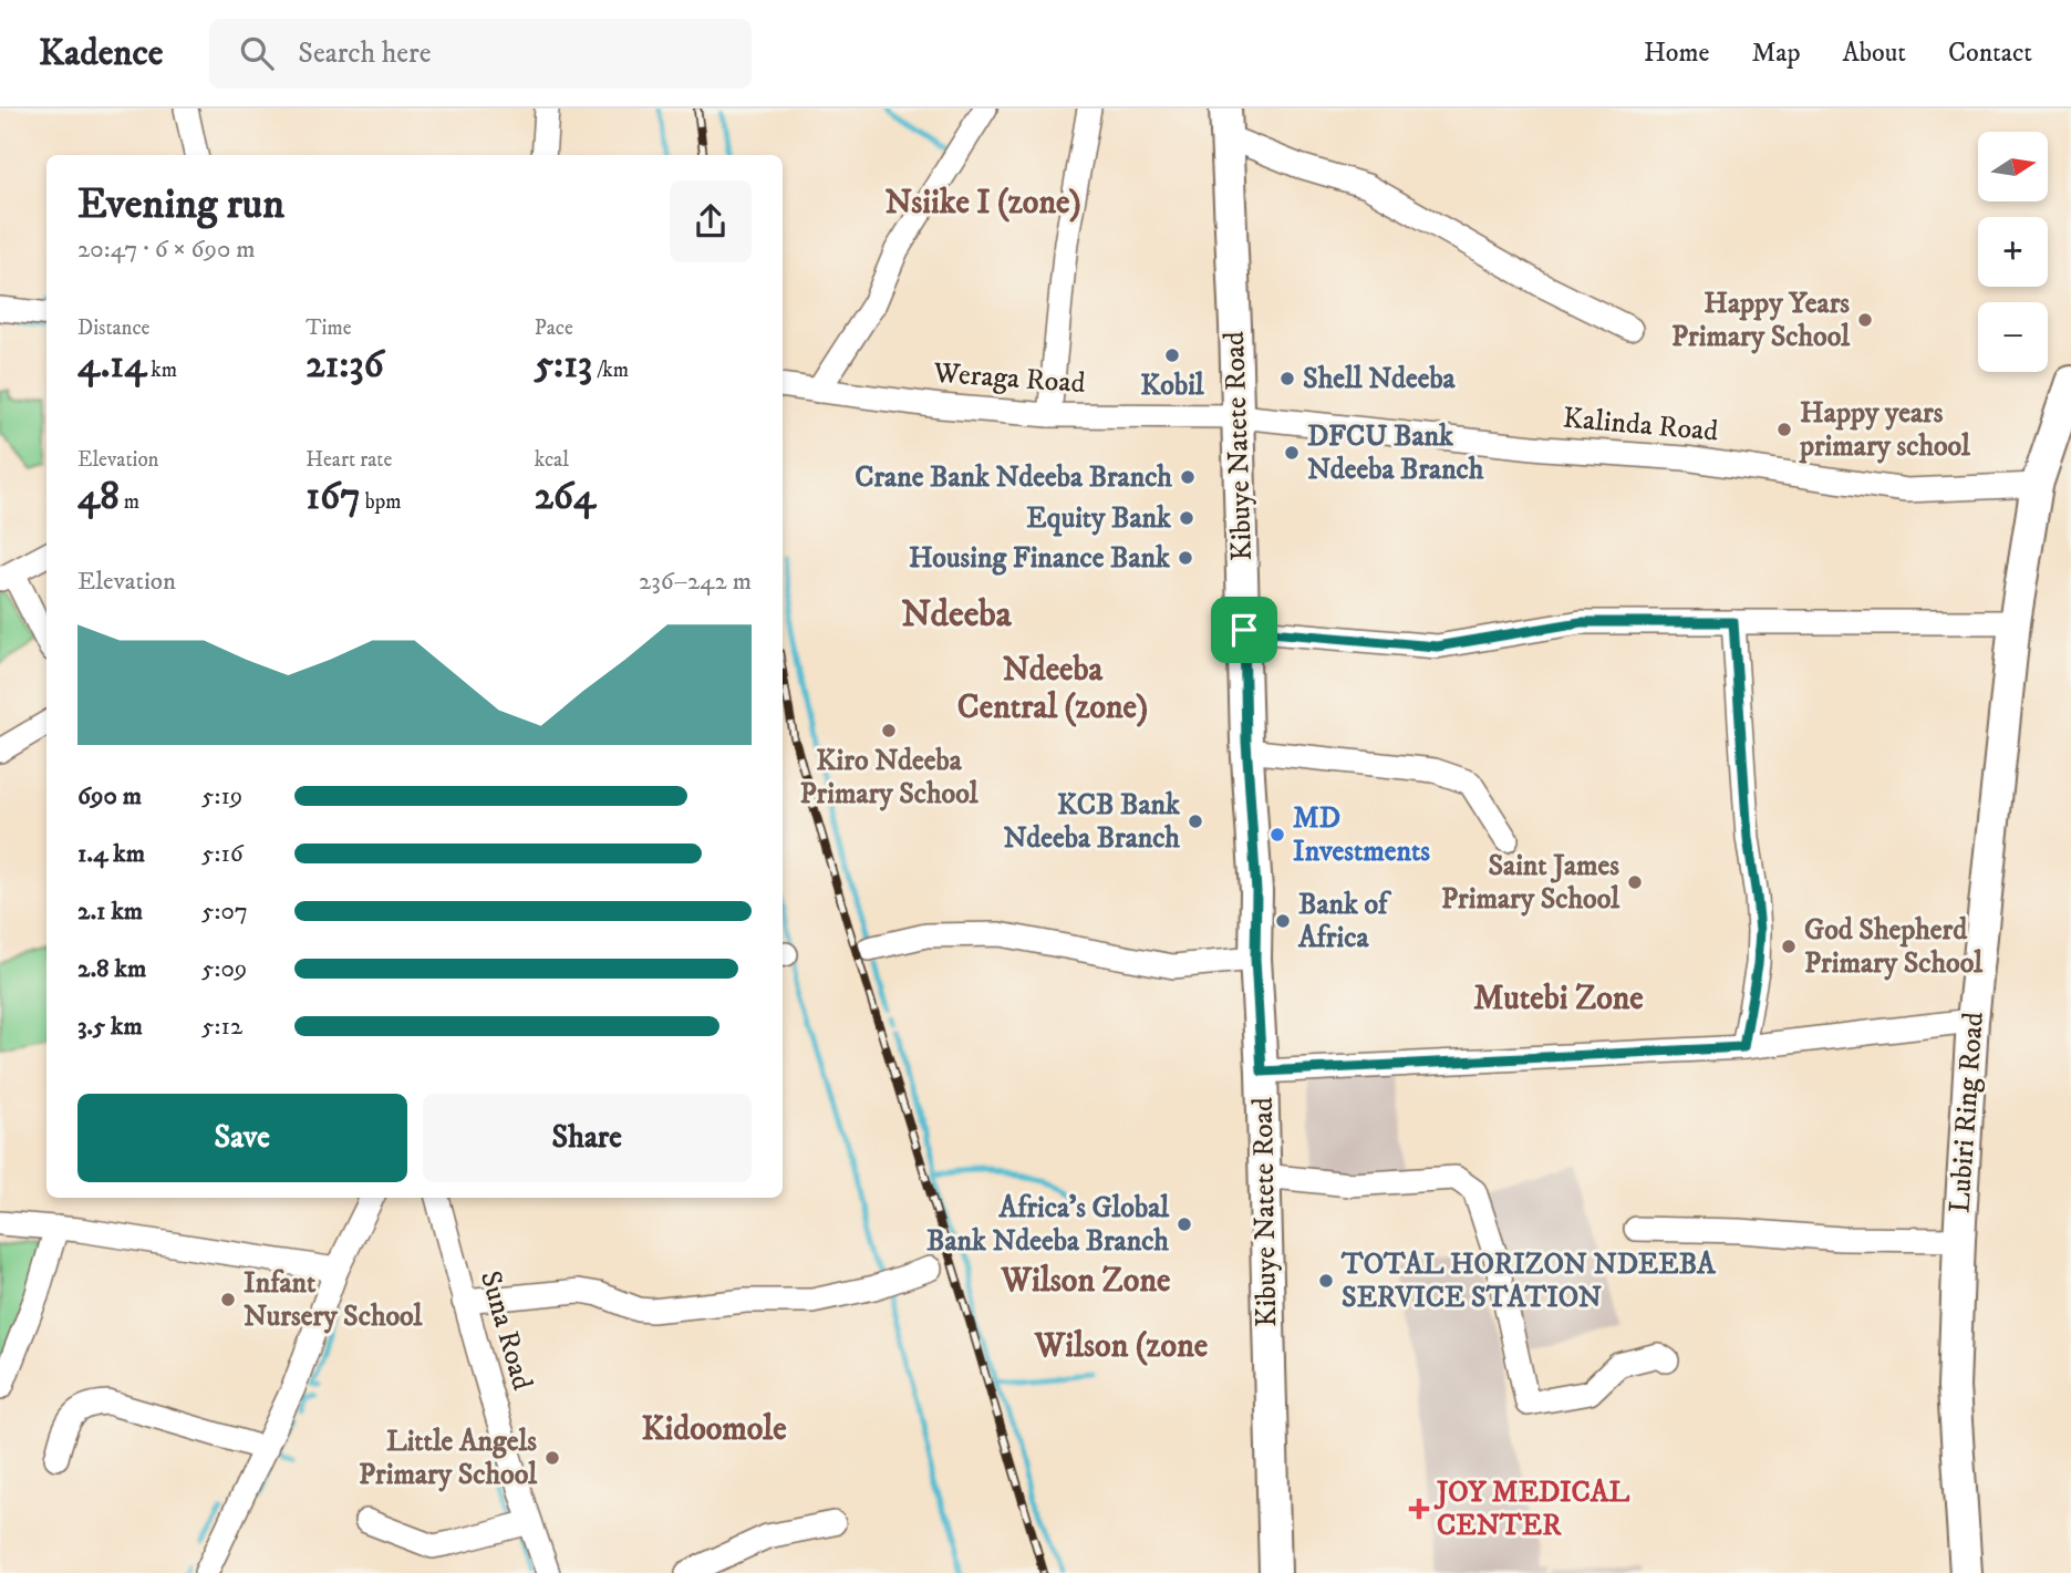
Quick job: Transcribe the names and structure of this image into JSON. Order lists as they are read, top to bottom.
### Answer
{
  "streets": {
    "main road": ["Kibuye Natete Road", "Lubiri Ring Road"],
    "street": ["Weraga Road", "Kalinda Road", "Suna Road"]
  },
  "crossings": [
    ["Weraga Road", "Kalinda Road"],
    ["Weraga Road", "Kibuye Natete Road"],
    ["Kalinda Road", "Kibuye Natete Road"],
    ["Kalinda Road", "Lubiri Ring Road"]
  ],
  "districts": [
    "Nsiike I (zone)",
    "Ndeeba",
    "Ndeeba Central (zone)",
    "Mutebi Zone",
    "Wilson Zone",
    "Wilson (zone",
    "Kidoomole"
  ],
  "places": {
    "other": [
      "Happy Years Primary School",
      "Kobil",
      "Shell Ndeeba",
      "Happy years primary school",
      "DFCU Bank Ndeeba Branch",
      "Crane Bank Ndeeba Branch",
      "Equity Bank",
      "Housing Finance Bank",
      "Kiro Ndeeba Primary School",
      "KCB Bank Ndeeba Branch",
      "MD Investments",
      "Saint James Primary School",
      "Bank of Africa",
      "God Shepherd Primary School",
      "Africa's Global Bank Ndeeba Branch",
      "TOTAL HORIZON NDEEBA SERVICE STATION",
      "Infant Nursery School",
      "Little Angels Primary School"
    ],
    "health": ["JOY MEDICAL CENTER"]
  },
  "north": "right",
  "page": {
    "header": "Kadence",
    "search": "Search here",
    "nav": [
      "Home",
      "Map",
      "About",
      "Contact"
    ],
    "map_buttons": ["+", "−"],
    "heading": ["Evening run", "20:47 · 6 × 690 m"],
    "stats": [
      ["Distance", "4.14 km"],
      ["Time", "21:36"],
      ["Pace", "5:13 /km"],
      ["Elevation", "48 m"],
      ["Heart rate", "167 bpm"],
      ["kcal", "264"]
    ],
    "chart": ["Elevation", "236–242 m"],
    "list": [
      {
        "name": "690 m",
        "note": "5:19"
      },
      {
        "name": "1.4 km",
        "note": "5:16"
      },
      {
        "name": "2.1 km",
        "note": "5:07"
      },
      {
        "name": "2.8 km",
        "note": "5:09"
      },
      {
        "name": "3.5 km",
        "note": "5:12"
      }
    ],
    "buttons": ["Save", "Share"]
  }
}
